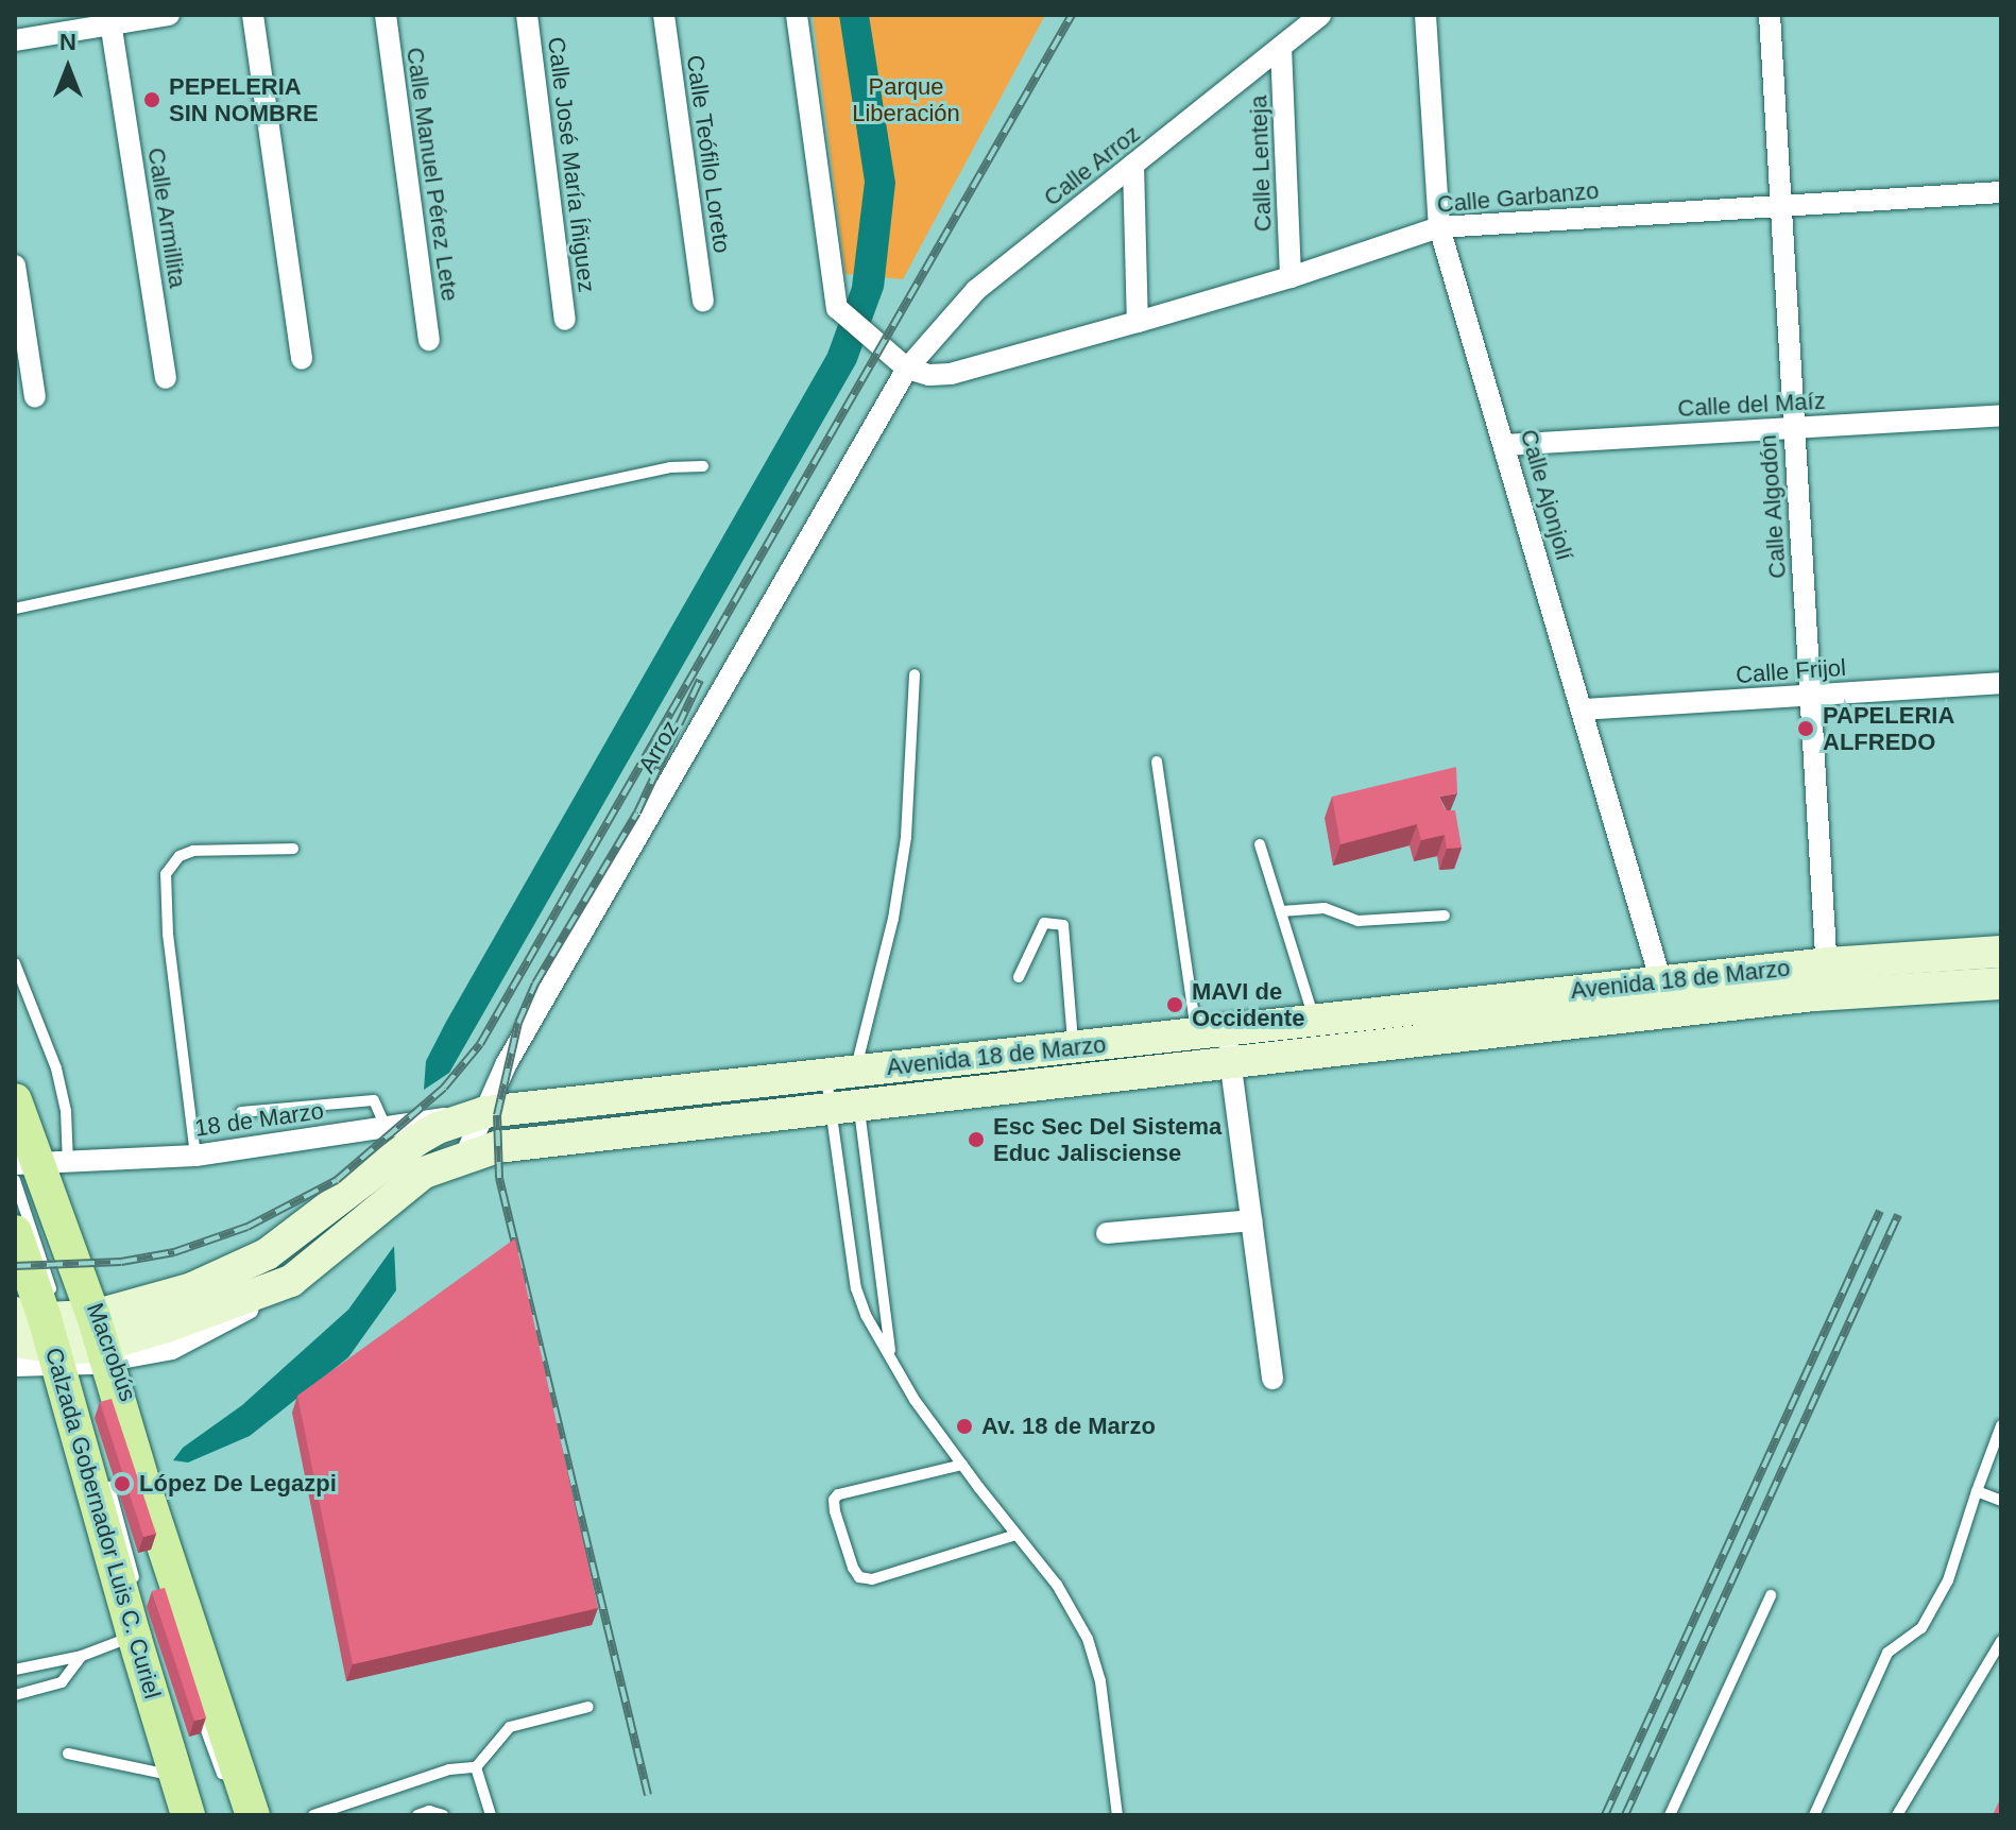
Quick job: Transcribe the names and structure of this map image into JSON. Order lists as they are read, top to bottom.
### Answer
{
  "streets": {
    "main road": ["Calzada Gobernador Luis C. Curiel"],
    "street": [
      "Calle Teófilo Loreto",
      "Calle Lenteja",
      "Calle José María Íñiguez",
      "Calle Arroz",
      "Calle Manuel Pérez Lete",
      "Calle Garbanzo",
      "Calle Armillita",
      "Calle del Maíz",
      "Calle Ajonjolí",
      "Calle Algodón",
      "Calle Frijol",
      "Arroz",
      "Avenida 18 de Marzo",
      "18 de Marzo"
    ],
    "lane": ["Macrobús"]
  },
  "crossings": [
    ["Calle Lenteja", "Calle Arroz"],
    ["Calle Lenteja", "Calle Garbanzo"],
    ["Calle Arroz", "Calle Garbanzo"],
    ["Calle Arroz", "Arroz"],
    ["Calle Garbanzo", "Calle Ajonjolí"],
    ["Calle Garbanzo", "Calle Algodón"],
    ["Calle Garbanzo", "Arroz"],
    ["Calle del Maíz", "Calle Ajonjolí"],
    ["Calle del Maíz", "Calle Algodón"],
    ["Calle Ajonjolí", "Calle Frijol"],
    ["Calle Ajonjolí", "Avenida 18 de Marzo"],
    ["Calle Algodón", "Calle Frijol"],
    ["Calle Algodón", "Avenida 18 de Marzo"],
    ["Arroz", "Avenida 18 de Marzo"],
    ["Arroz", "18 de Marzo"],
    ["Avenida 18 de Marzo", "18 de Marzo"],
    ["Avenida 18 de Marzo", "Macrobús"],
    ["Avenida 18 de Marzo", "Calzada Gobernador Luis C. Curiel"],
    ["18 de Marzo", "Calzada Gobernador Luis C. Curiel"],
    ["Macrobús", "Calzada Gobernador Luis C. Curiel"]
  ],
  "parks": ["Parque Liberación"],
  "places": [
    "PEPELERIA SIN NOMBRE",
    "PAPELERIA ALFREDO",
    "MAVI de Occidente",
    "Esc Sec Del Sistema Educ Jalisciense",
    "Av. 18 de Marzo",
    "López De Legazpi"
  ],
  "north": "top"
}
